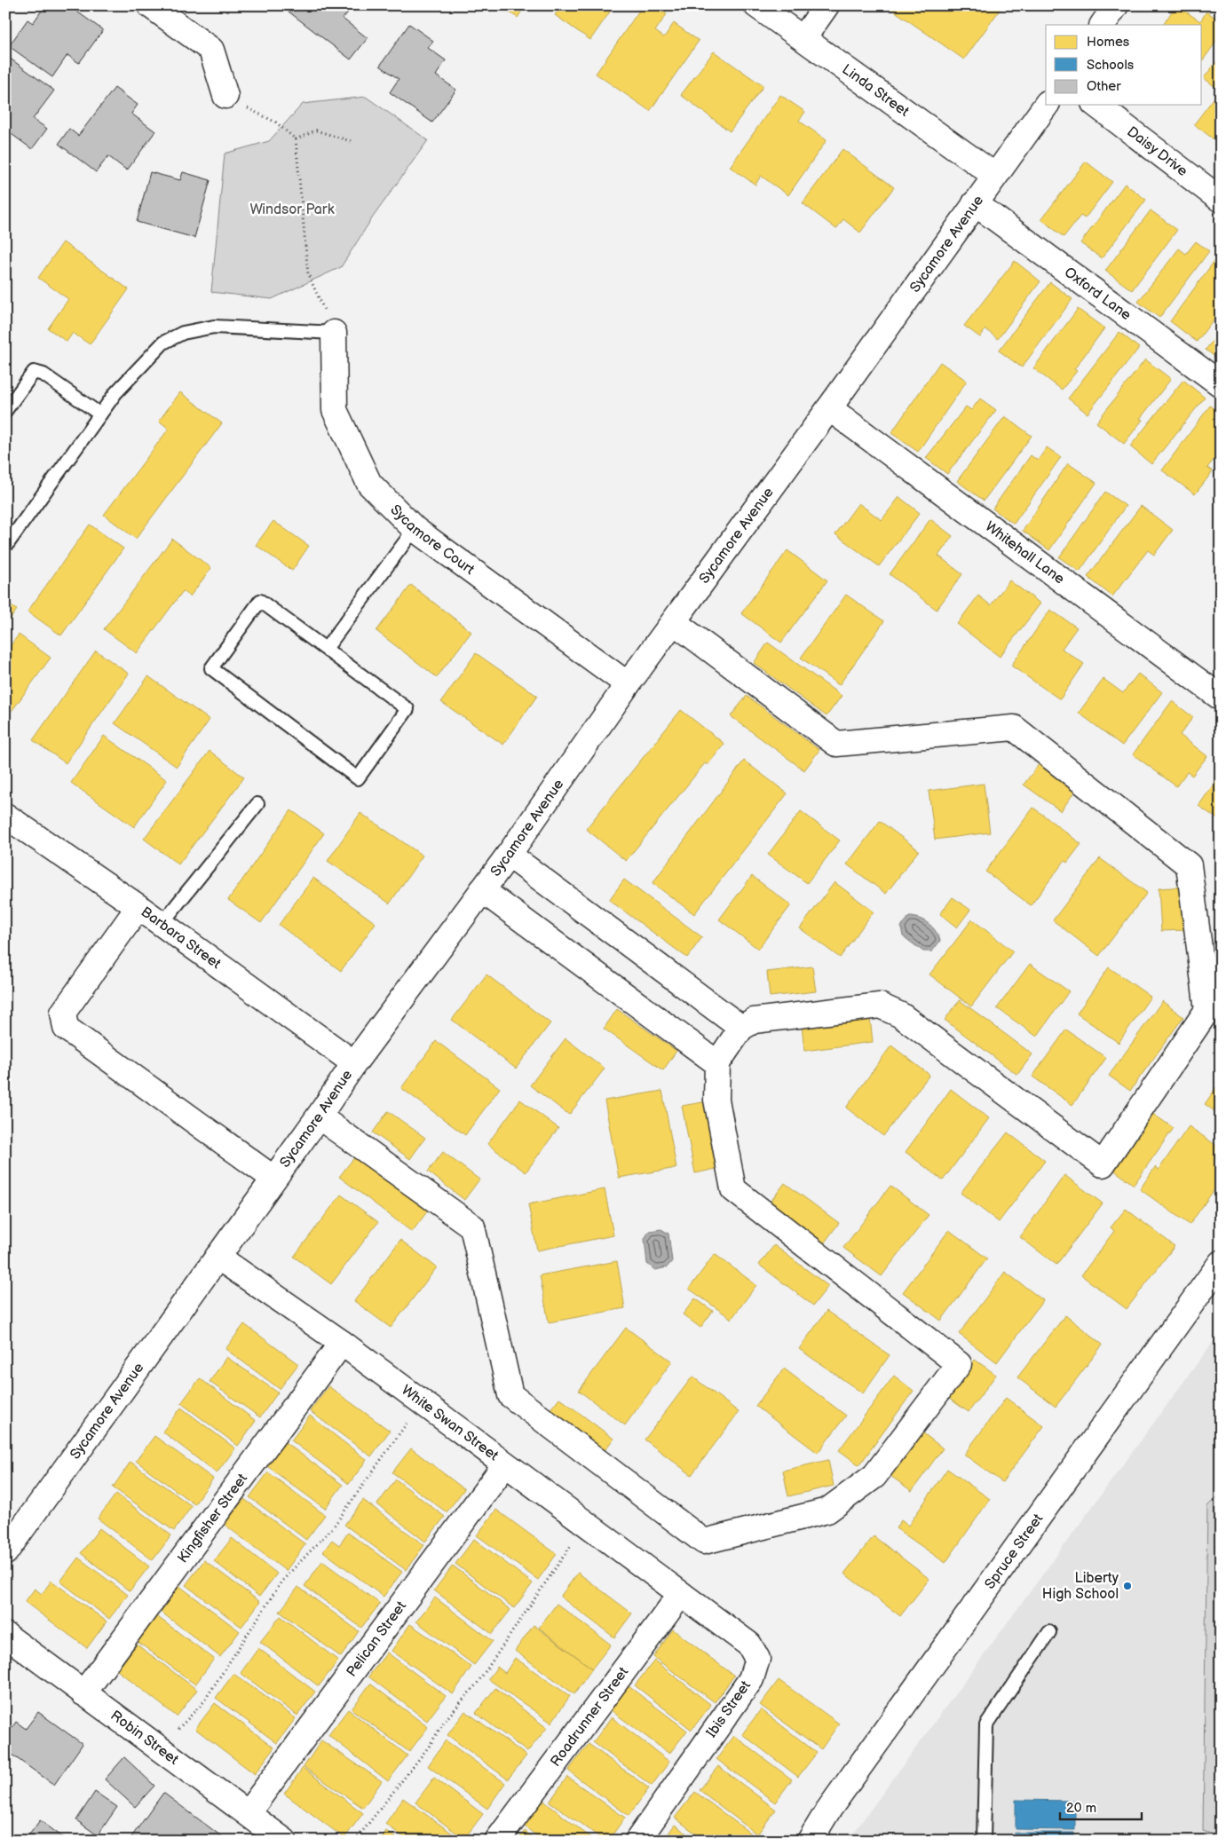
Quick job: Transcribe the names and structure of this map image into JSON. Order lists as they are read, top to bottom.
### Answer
{
  "streets": {
    "street": [
      "Linda Street",
      "Daisy Drive",
      "Sycamore Avenue",
      "Oxford Lane",
      "Sycamore Court",
      "Whitehall Lane",
      "Barbara Street",
      "White Swan Street",
      "Kingfisher Street",
      "Spruce Street",
      "Pelican Street",
      "Ibis Street",
      "Roadrunner Street",
      "Robin Street"
    ]
  },
  "crossings": [
    ["Linda Street", "Sycamore Avenue"],
    ["Sycamore Avenue", "Oxford Lane"],
    ["Sycamore Avenue", "Sycamore Court"],
    ["Sycamore Avenue", "Whitehall Lane"],
    ["Sycamore Avenue", "Barbara Street"],
    ["Sycamore Avenue", "White Swan Street"],
    ["White Swan Street", "Kingfisher Street"],
    ["White Swan Street", "Pelican Street"],
    ["White Swan Street", "Ibis Street"],
    ["White Swan Street", "Roadrunner Street"],
    ["Kingfisher Street", "Robin Street"],
    ["Pelican Street", "Robin Street"],
    ["Ibis Street", "Roadrunner Street"]
  ],
  "parks": ["Windsor Park"],
  "places": ["Liberty High School"],
  "legend": ["Homes", "Schools", "Other"],
  "scale_bar": "20 m"
}
